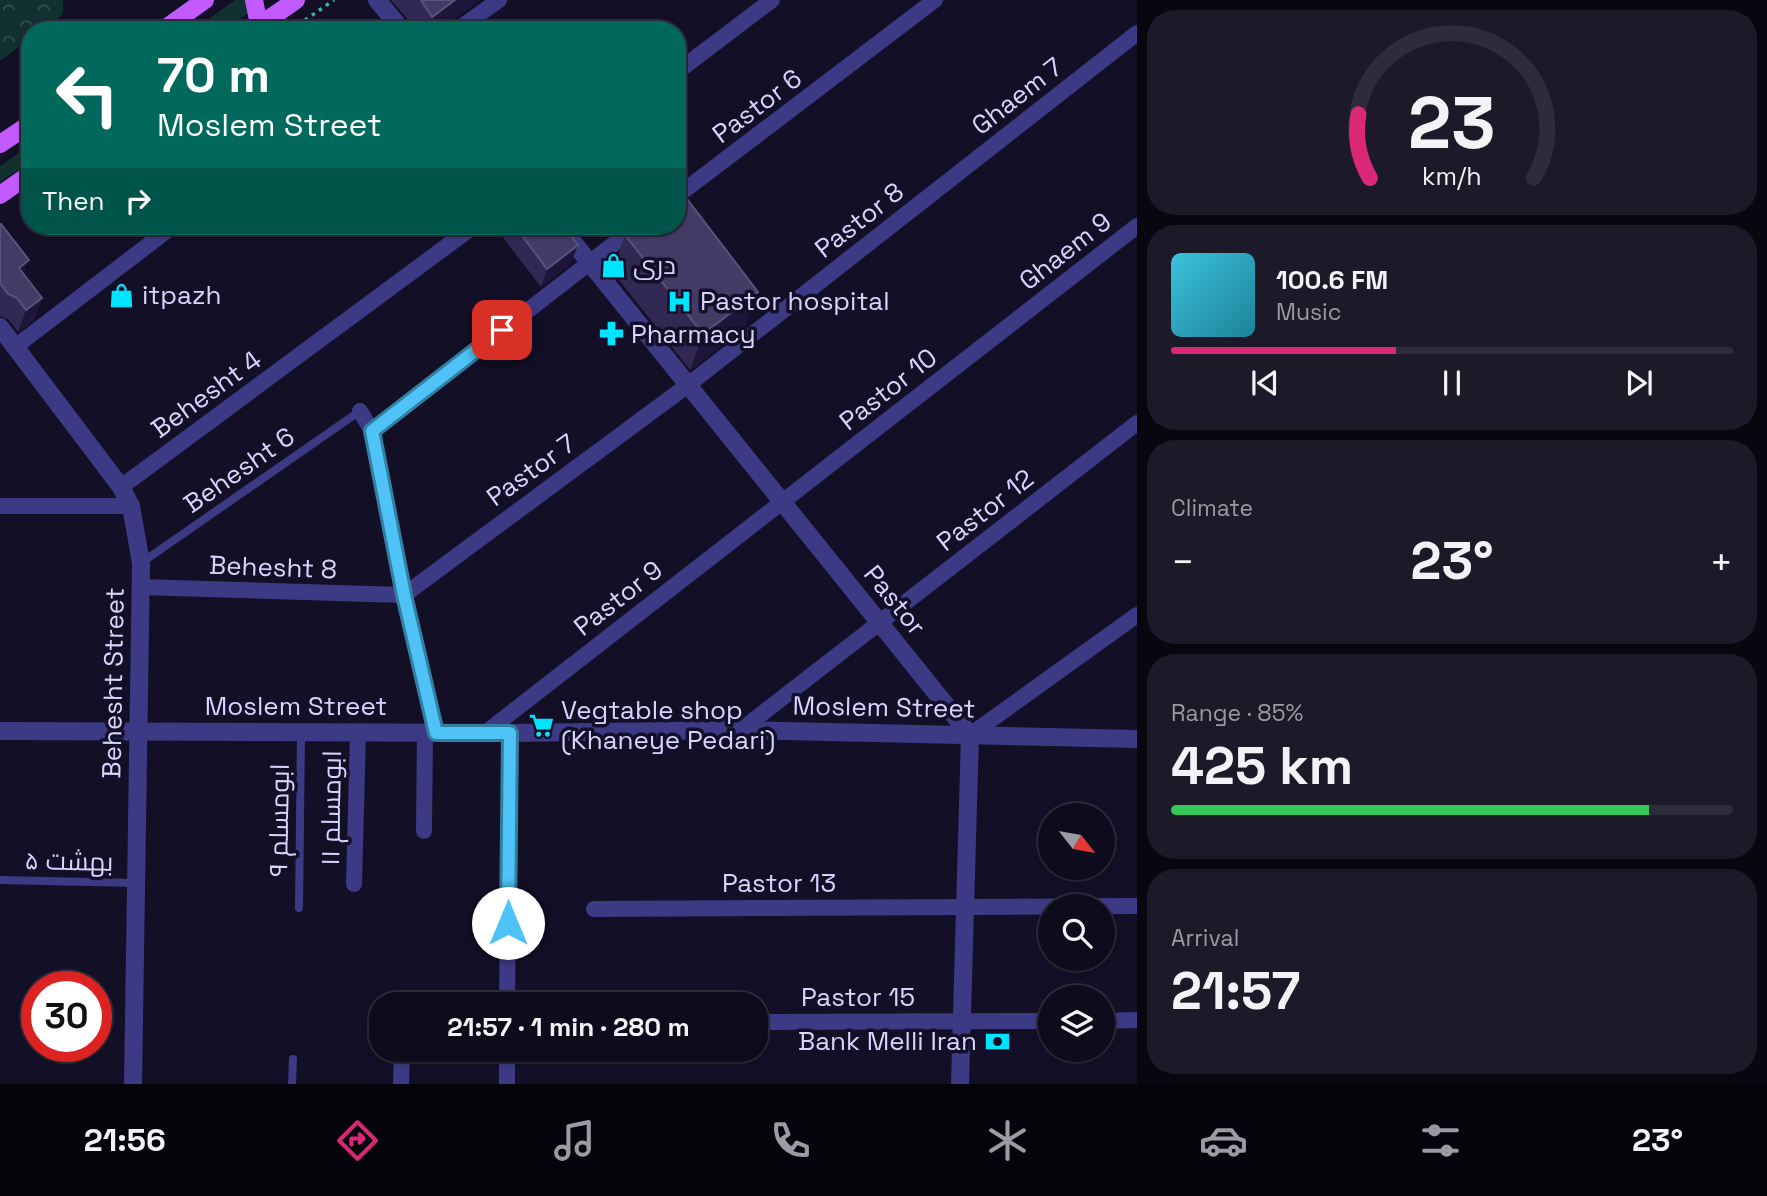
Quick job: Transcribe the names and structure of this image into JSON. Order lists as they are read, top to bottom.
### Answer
{
  "streets": {
    "street": [
      "Ghaem 7",
      "Pastor 6",
      "Pastor 8",
      "Ghaem 9",
      "Pastor 10",
      "Behesht 4",
      "Pastor 7",
      "Pastor 12",
      "Behesht 8",
      "Pastor 9",
      "Pastor",
      "Behesht Street",
      "Moslem Street",
      "ابومسلم ۱۱",
      "Pastor 13",
      "Pastor 15"
    ],
    "lane": ["Behesht 6", "ابومسلم ۹", "بهشت ۵"]
  },
  "crossings": [
    ["Ghaem 7", "Pastor 8"],
    ["Pastor 8", "Pastor 7"],
    ["Pastor 8", "Pastor"],
    ["Ghaem 9", "Pastor 10"],
    ["Pastor 10", "Pastor 9"],
    ["Pastor 10", "Pastor"],
    ["Behesht 4", "Behesht Street"],
    ["Behesht 6", "Behesht Street"],
    ["Pastor 7", "Behesht 8"],
    ["Pastor 7", "Pastor"],
    ["Pastor 12", "Pastor"],
    ["Pastor 12", "Moslem Street"],
    ["Behesht 8", "Behesht Street"],
    ["Pastor 9", "Pastor"],
    ["Pastor 9", "Moslem Street"],
    ["Pastor", "Moslem Street"],
    ["Behesht Street", "Moslem Street"],
    ["Behesht Street", "بهشت ۵"],
    ["Moslem Street", "ابومسلم ۱۱"],
    ["Moslem Street", "ابومسلم ۹"]
  ],
  "places": {
    "shop": ["دری", "itpazh"],
    "hospital": ["Pastor hospital"],
    "pharmacy": ["Pharmacy"],
    "supermarket": ["Vegtable shop (Khaneye Pedari)"],
    "bank": ["Bank Melli Iran"]
  },
  "north": "bottom right",
  "page": {
    "turn": ["70 m", "Moslem Street"],
    "then": "Then",
    "song": ["100.6 FM", "Music"],
    "tile": [
      "Climate",
      ["Range · 85%", "425 km"],
      ["Arrival", "21:57"]
    ],
    "heat": ["−", "23°", "+"],
    "limit": "30",
    "trip": "21:57 · 1 min · 280 m",
    "tabs": ["21:56", "23°"],
    "gauge": ["23", "km/h"]
  }
}
